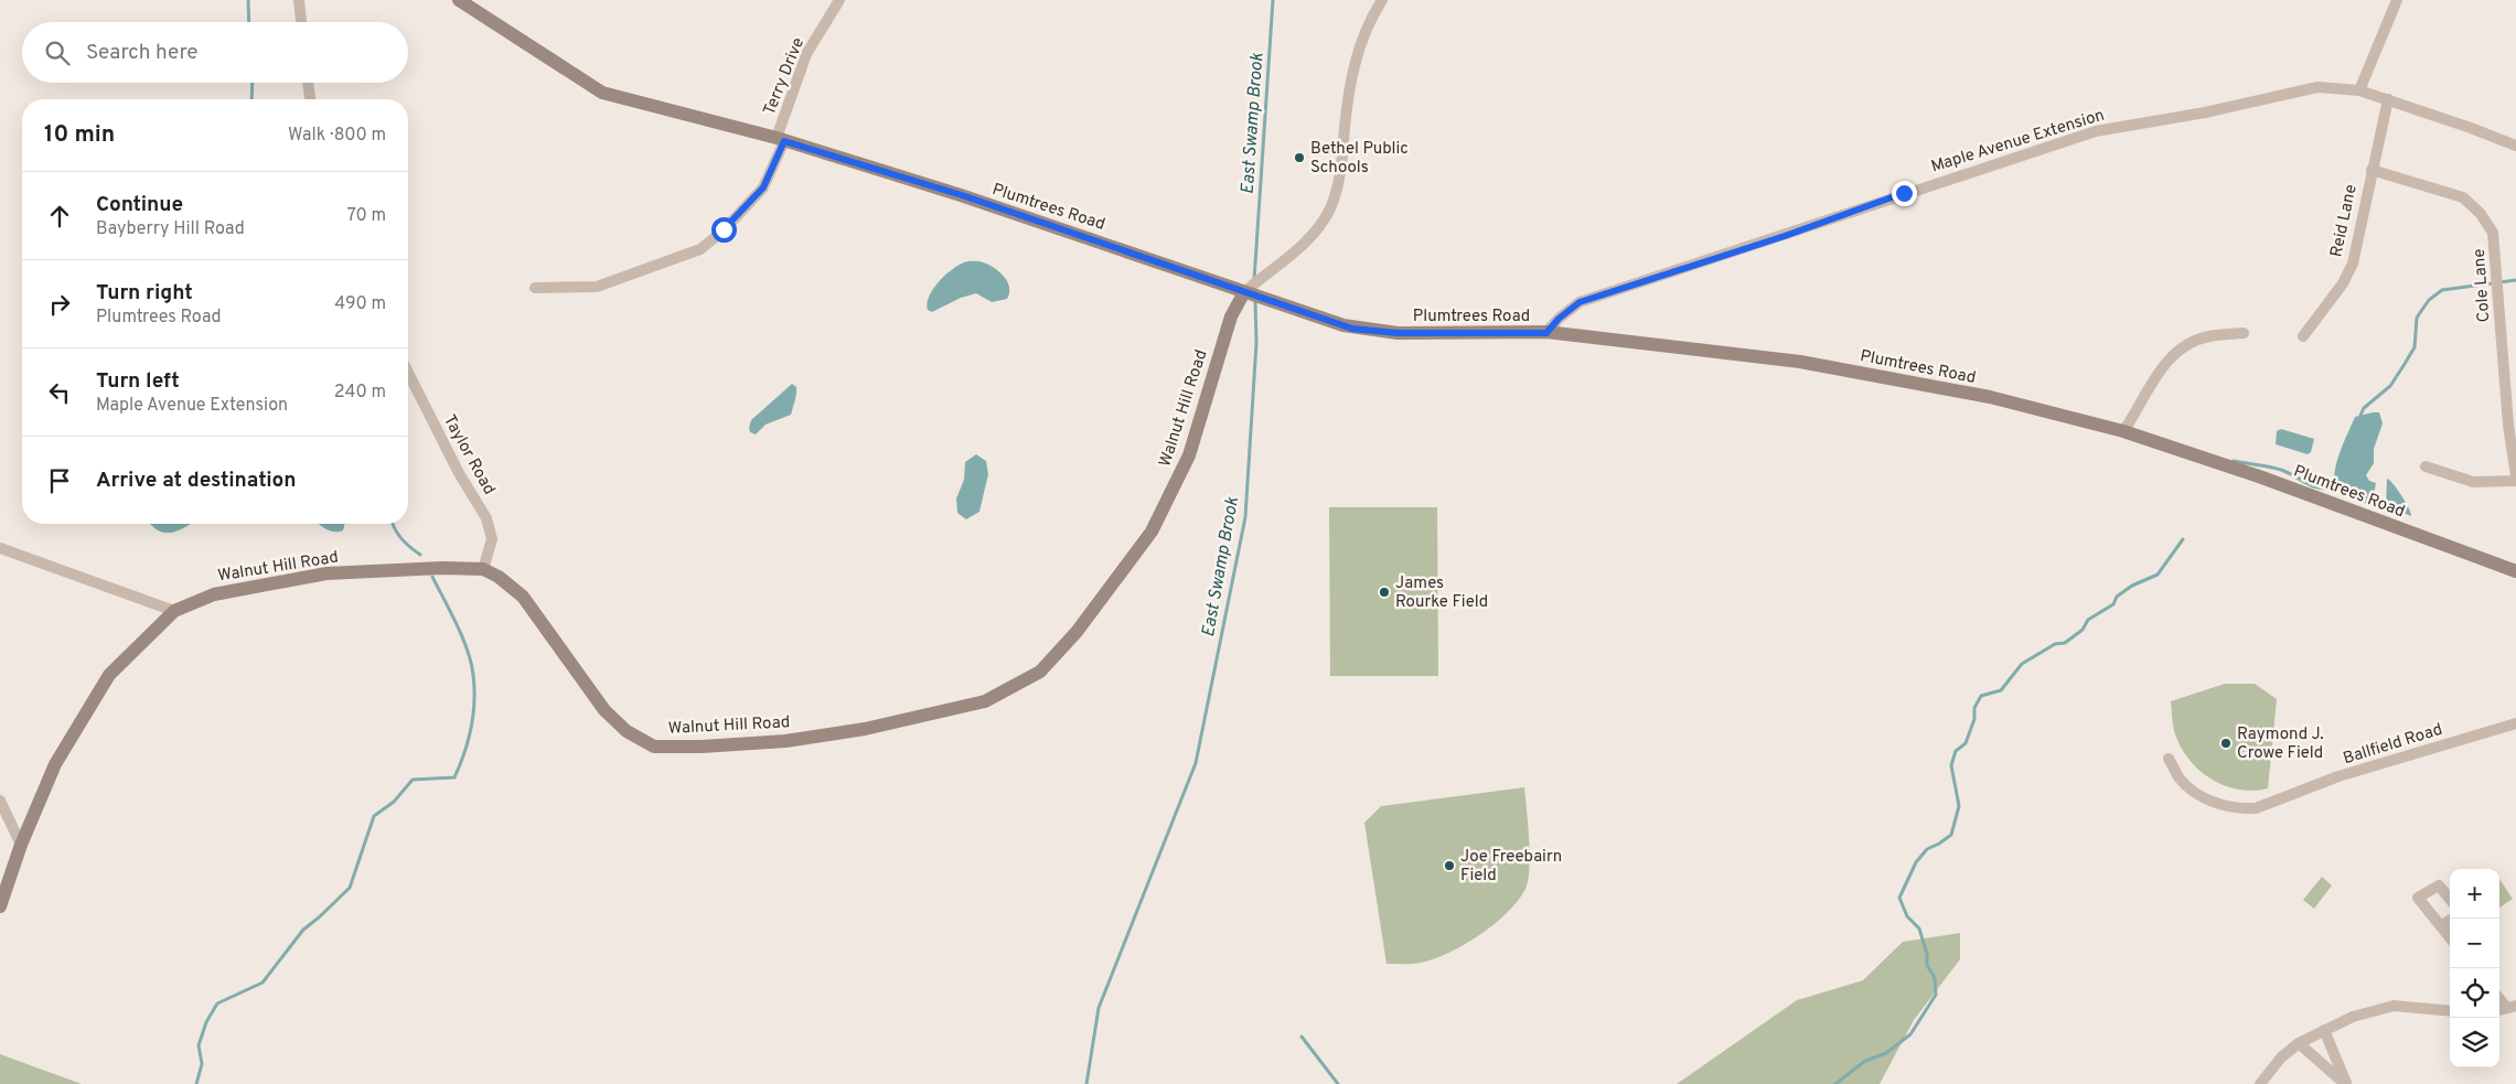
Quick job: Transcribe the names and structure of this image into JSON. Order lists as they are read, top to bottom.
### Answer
{
  "streets": {
    "main road": ["Plumtrees Road", "Walnut Hill Road"],
    "street": [
      "Terry Drive",
      "Maple Avenue Extension",
      "Reid Lane",
      "Cole Lane",
      "Taylor Road",
      "Ballfield Road"
    ]
  },
  "crossings": [
    ["Terry Drive", "Plumtrees Road"],
    ["Maple Avenue Extension", "Plumtrees Road"],
    ["Maple Avenue Extension", "Reid Lane"],
    ["Plumtrees Road", "Walnut Hill Road"],
    ["Reid Lane", "Cole Lane"],
    ["Walnut Hill Road", "Taylor Road"]
  ],
  "water": ["East Swamp Brook"],
  "places": [
    "Bethel Public Schools",
    "James Rourke Field",
    "Raymond J. Crowe Field",
    "Joe Freebairn Field"
  ],
  "page": {
    "search": "Search here",
    "heading": ["10 min", "Walk · 800 m"],
    "list": [
      ["Continue", "Bayberry Hill Road", "70 m"],
      ["Turn right", "Plumtrees Road", "490 m"],
      ["Turn left", "Maple Avenue Extension", "240 m"],
      "Arrive at destination"
    ],
    "map_buttons": ["+", "−"]
  }
}
